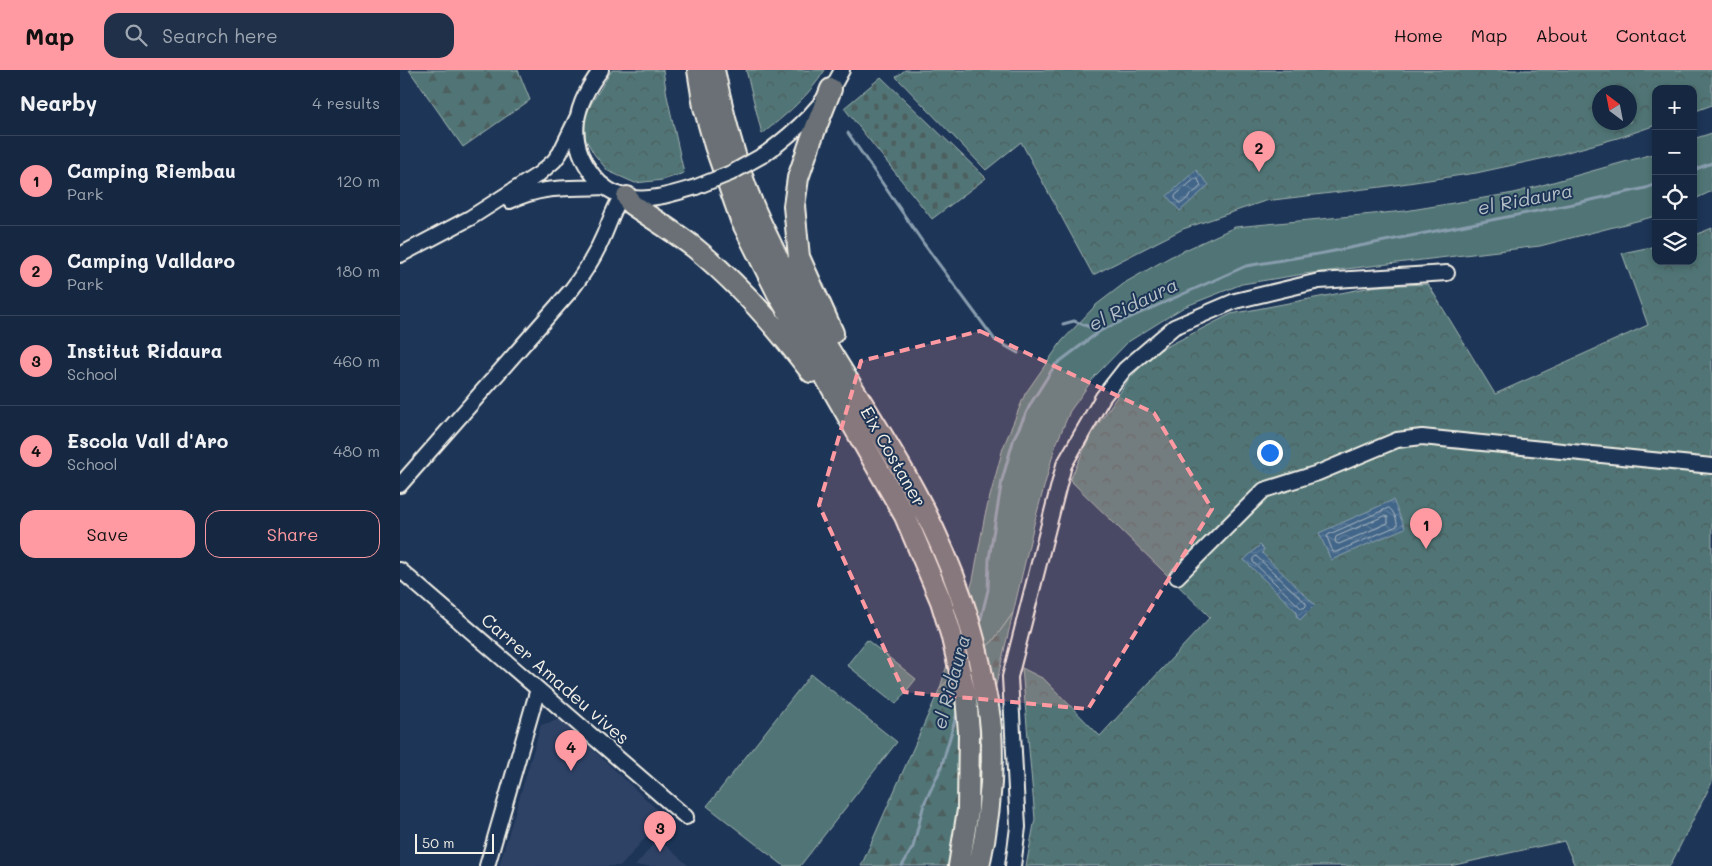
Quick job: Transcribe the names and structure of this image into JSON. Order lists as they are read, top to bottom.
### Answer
{
  "streets": {
    "highway": ["Eix Costaner"],
    "street": ["Carrer Amadeu vives"]
  },
  "water": ["el Ridaura"],
  "scale_bar": "50 m",
  "north": "top left",
  "page": {
    "header": "Map",
    "search": "Search here",
    "nav": [
      "Home",
      "Map",
      "About",
      "Contact"
    ],
    "heading": ["Nearby", "4 results"],
    "map_buttons": ["+", "−"],
    "pins": [
      "2",
      "1",
      "4",
      "3"
    ],
    "list": [
      {
        "mark": "1",
        "name": "Camping Riembau",
        "note": "Park",
        "value": "120 m"
      },
      {
        "mark": "2",
        "name": "Camping Valldaro",
        "note": "Park",
        "value": "180 m"
      },
      {
        "mark": "3",
        "name": "Institut Ridaura",
        "note": "School",
        "value": "460 m"
      },
      {
        "mark": "4",
        "name": "Escola Vall d'Aro",
        "note": "School",
        "value": "480 m"
      }
    ],
    "buttons": ["Save", "Share"],
    "scale": "50 m"
  }
}
